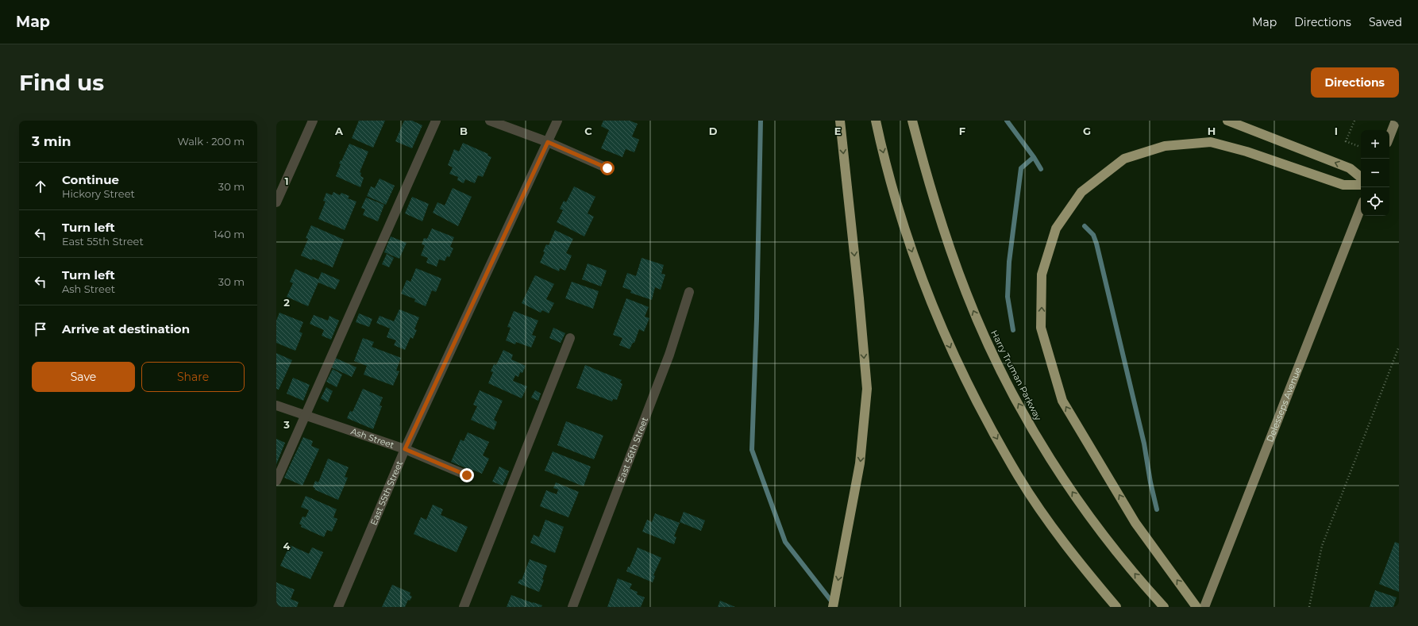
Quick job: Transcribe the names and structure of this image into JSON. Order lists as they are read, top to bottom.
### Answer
{
  "streets": {
    "highway": ["Harry Truman Parkway"],
    "main road": ["Delesseps Avenue"],
    "street": ["Ash Street", "East 56th Street", "East 55th Street"]
  },
  "crossings": [
    ["Ash Street", "East 55th Street"]
  ],
  "page": {
    "header": "Map",
    "nav": ["Map", "Directions", "Saved"],
    "buttons": [
      "Directions",
      ["Save", "Share"]
    ],
    "title": "Find us",
    "heading": ["3 min", "Walk · 200 m"],
    "map_buttons": ["+", "−"],
    "list": [
      ["Continue", "Hickory Street", "30 m"],
      ["Turn left", "East 55th Street", "140 m"],
      ["Turn left", "Ash Street", "30 m"],
      "Arrive at destination"
    ]
  },
  "grid": {
    "columns": [
      "A",
      "B",
      "C",
      "D",
      "E",
      "F",
      "G",
      "H",
      "I"
    ],
    "rows": [
      "1",
      "2",
      "3",
      "4"
    ]
  }
}
